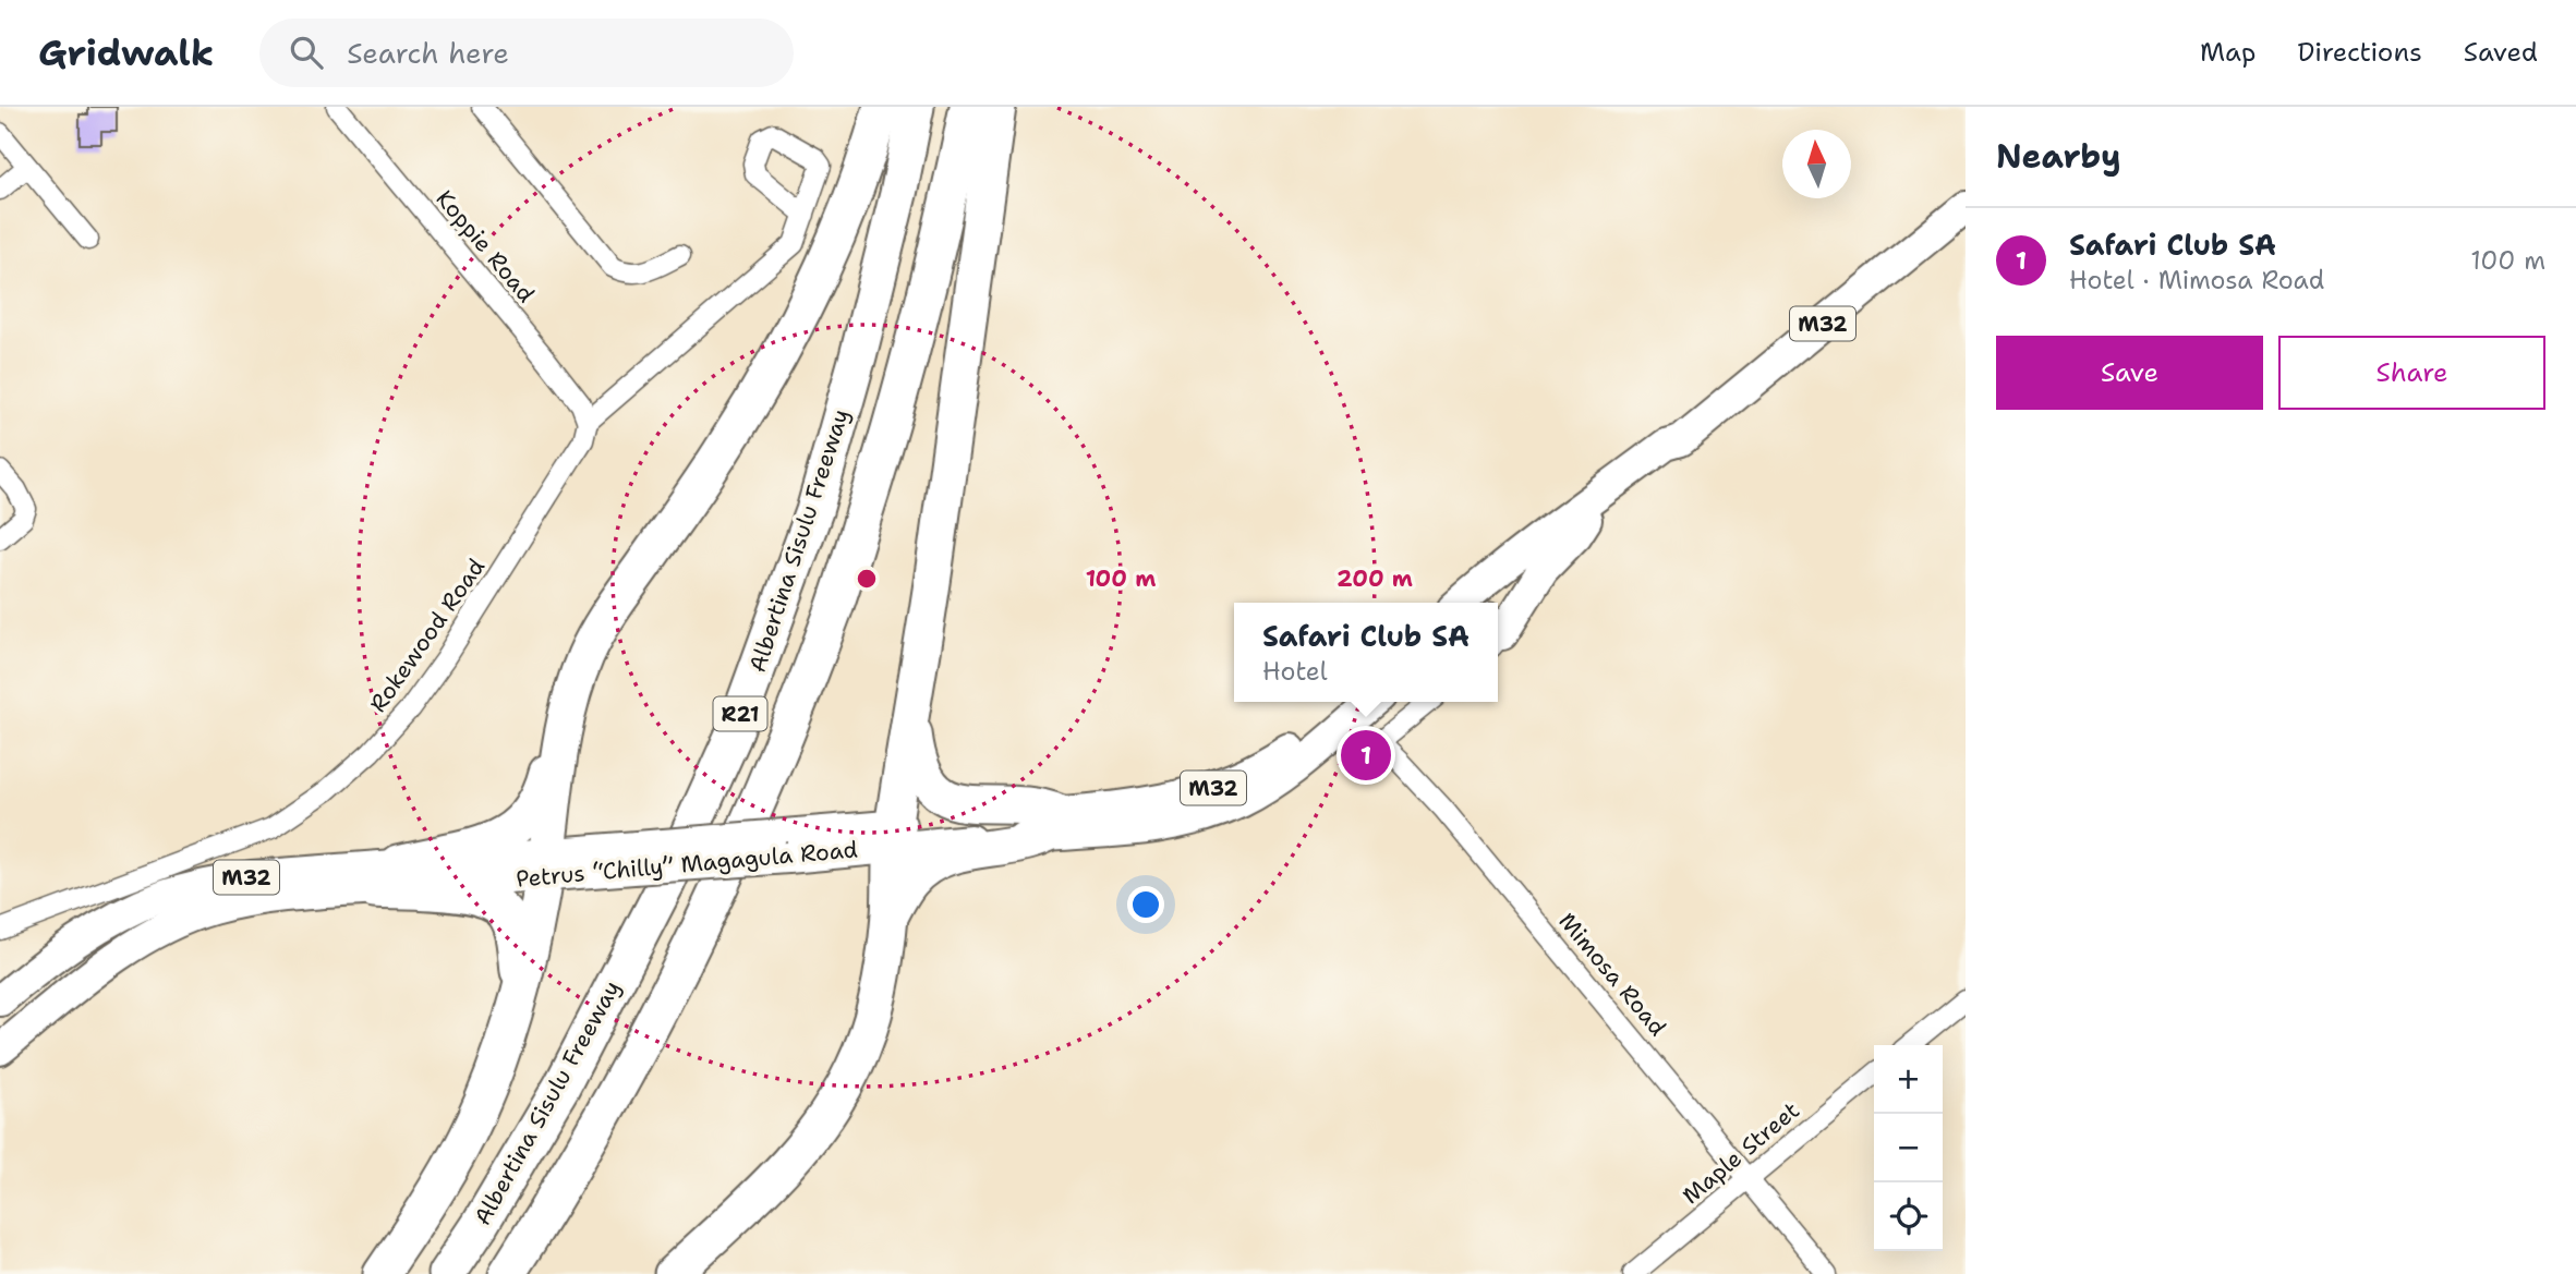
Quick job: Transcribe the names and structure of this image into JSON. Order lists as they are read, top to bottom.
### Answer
{
  "streets": {
    "highway": ["Albertina Sisulu Freeway", "R21"],
    "main road": ["M32", "Petrus “Chilly” Magagula Road"],
    "street": [
      "Koppie Road",
      "Rokewood Road",
      "Mimosa Road",
      "Maple Street"
    ]
  },
  "crossings": [
    ["Koppie Road", "Rokewood Road"],
    ["Petrus “Chilly” Magagula Road", "Mimosa Road"],
    ["Mimosa Road", "Maple Street"]
  ],
  "north": "top",
  "page": {
    "header": "Gridwalk",
    "search": "Search here",
    "nav": ["Map", "Directions", "Saved"],
    "heading": "Nearby",
    "list": [
      {
        "mark": "1",
        "name": "Safari Club SA",
        "note": "Hotel · Mimosa Road",
        "value": "100 m"
      }
    ],
    "buttons": ["Save", "Share"],
    "popup": ["Safari Club SA", "Hotel"],
    "pins": "1",
    "map_buttons": ["+", "−"]
  },
  "rings": ["100 m", "200 m"]
}
